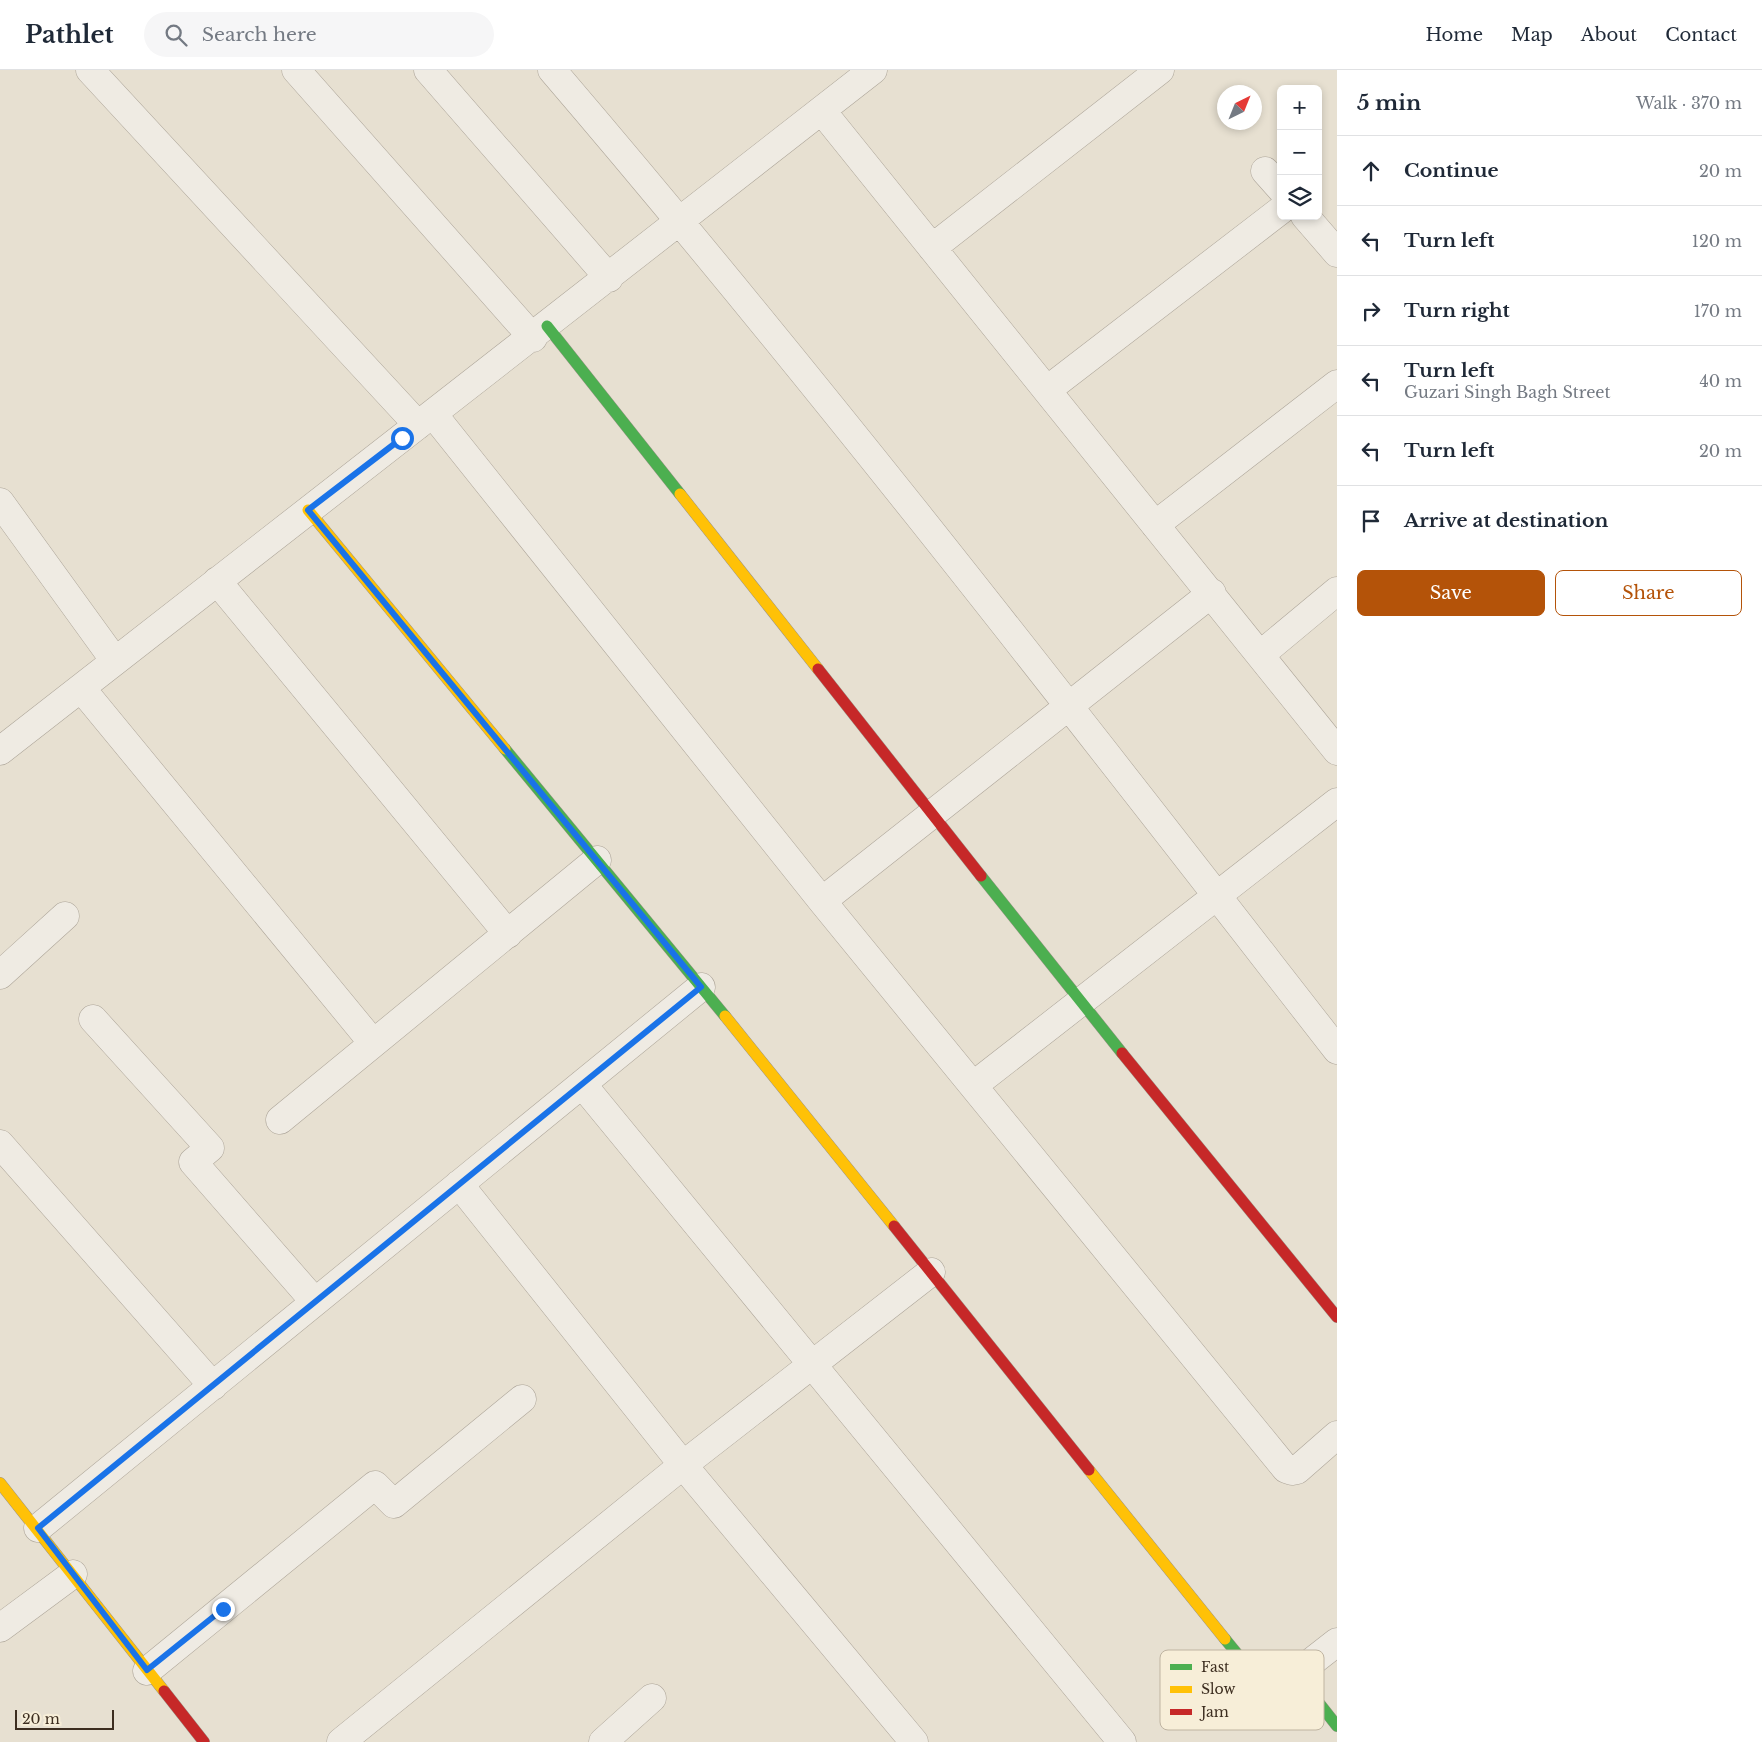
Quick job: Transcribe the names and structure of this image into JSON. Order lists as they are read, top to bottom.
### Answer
{
  "legend": ["Fast", "Slow", "Jam"],
  "scale_bar": "20 m",
  "north": "top right",
  "page": {
    "header": "Pathlet",
    "search": "Search here",
    "nav": [
      "Home",
      "Map",
      "About",
      "Contact"
    ],
    "heading": ["5 min", "Walk · 370 m"],
    "map_buttons": ["+", "−"],
    "list": [
      ["Continue", "20 m"],
      ["Turn left", "120 m"],
      ["Turn right", "170 m"],
      ["Turn left", "Guzari Singh Bagh Street", "40 m"],
      ["Turn left", "20 m"],
      "Arrive at destination"
    ],
    "buttons": ["Save", "Share"],
    "scale": "20 m"
  }
}
